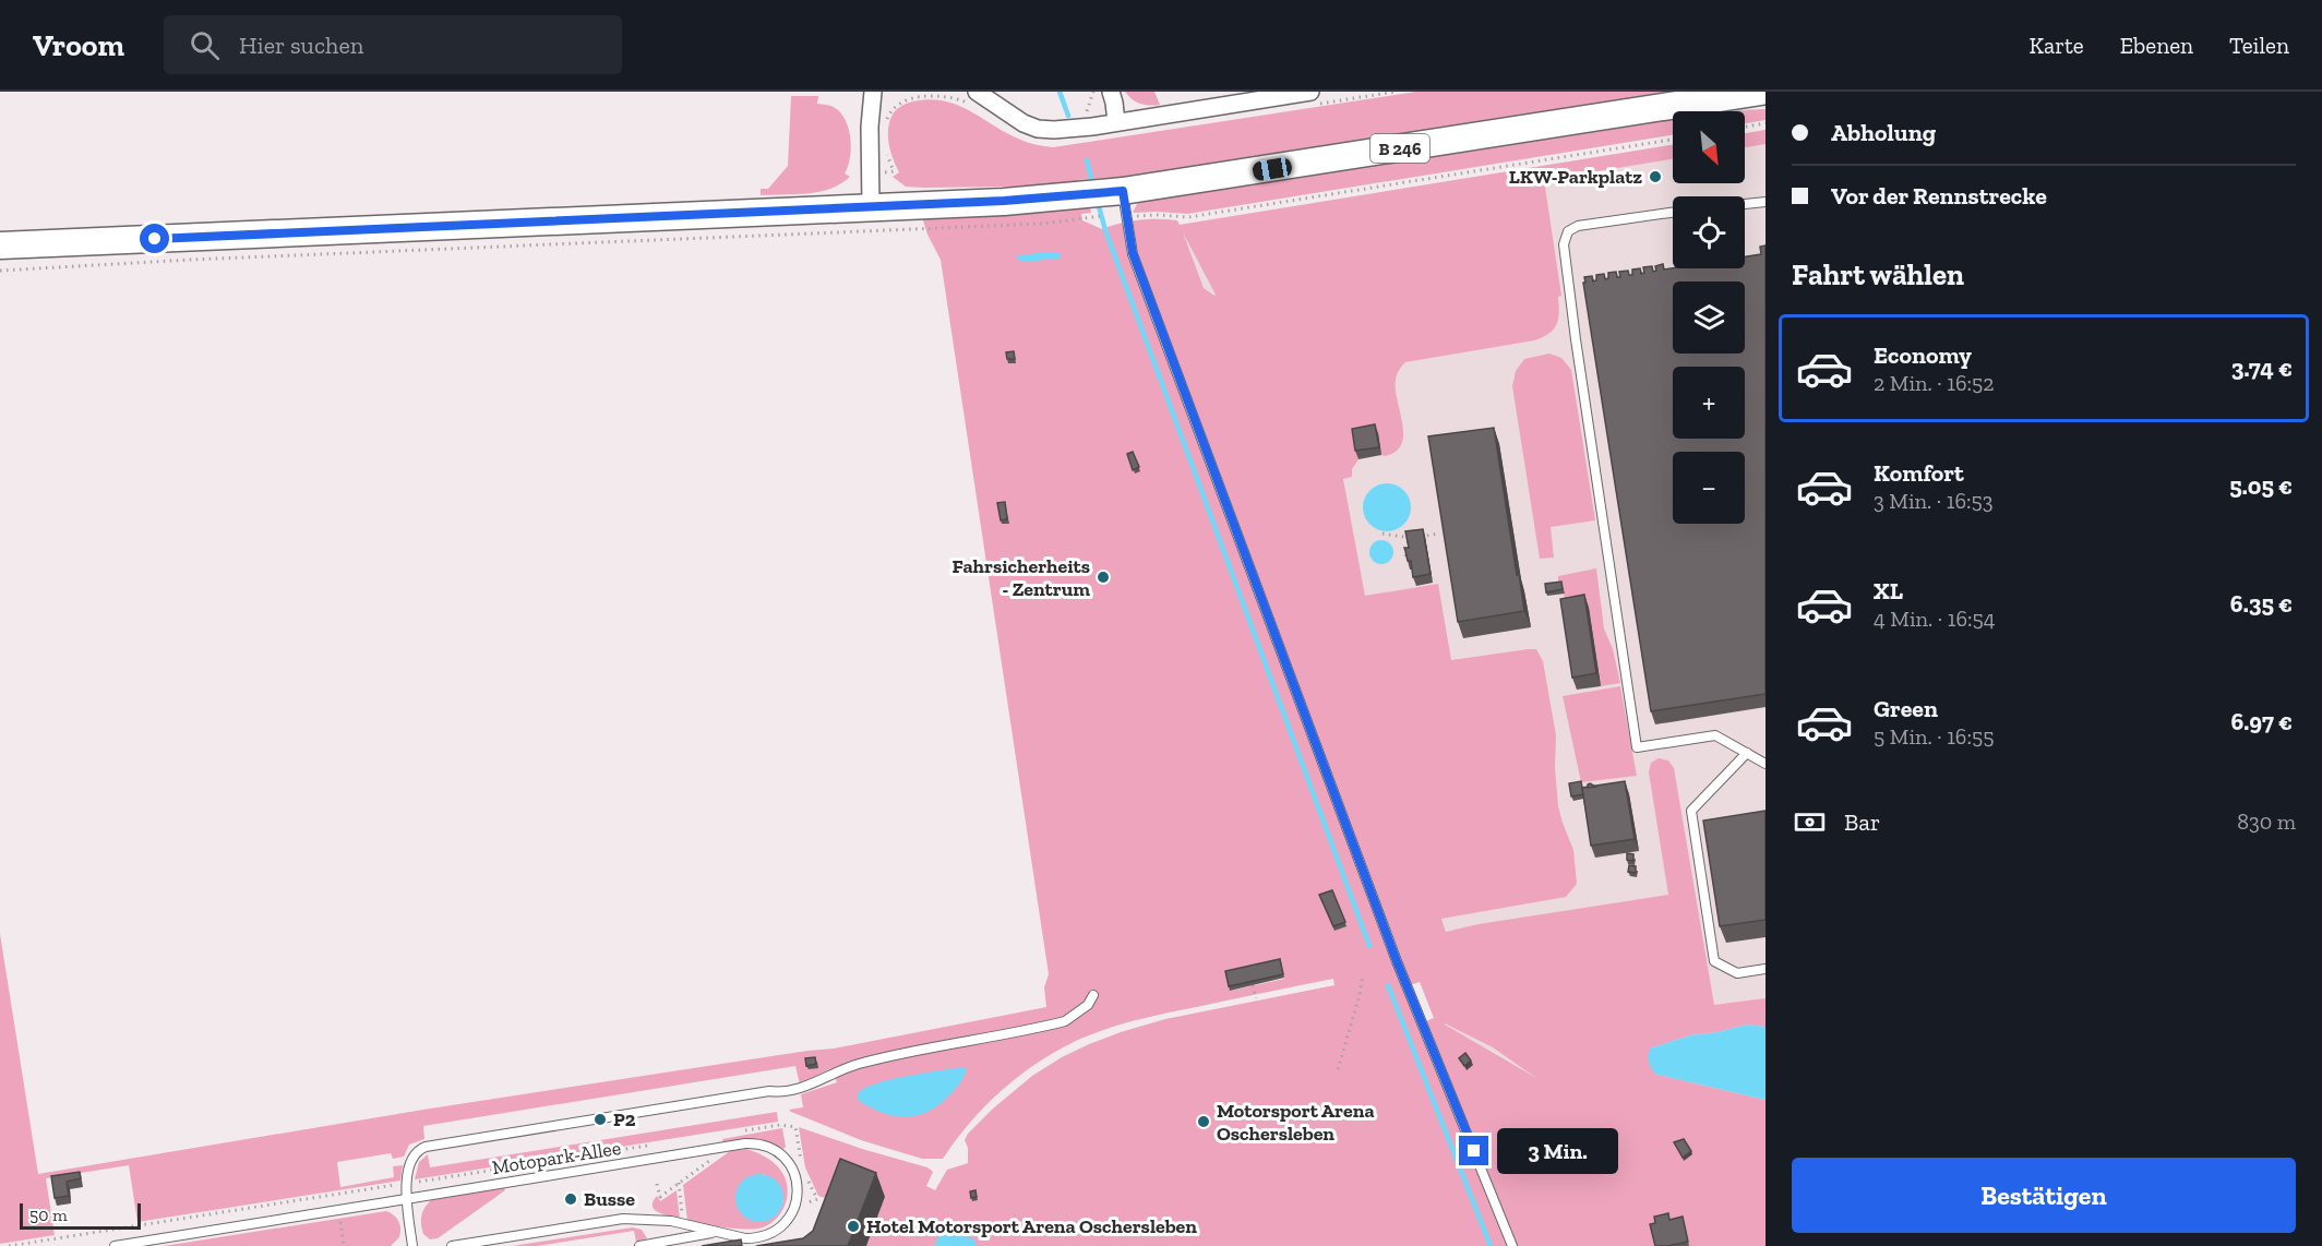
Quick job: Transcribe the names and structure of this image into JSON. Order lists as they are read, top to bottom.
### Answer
{
  "streets": {
    "main road": ["B 246"],
    "lane": ["Motopark-Allee"]
  },
  "places": [
    "LKW-Parkplatz",
    "Fahrsicherheits - Zentrum",
    "P2",
    "Motorsport Arena Oschersleben",
    "Busse",
    "Hotel Motorsport Arena Oschersleben"
  ],
  "scale_bar": "50 m",
  "north": "bottom right",
  "page": {
    "header": "Vroom",
    "search": "Hier suchen",
    "nav": ["Karte", "Ebenen", "Teilen"],
    "banner": ["Abholung", "Vor der Rennstrecke"],
    "map_buttons": ["+", "−"],
    "heading": "Fahrt wählen",
    "list": [
      {
        "name": "Economy",
        "note": "2 Min. · 16:52",
        "value": "3.74 €"
      },
      {
        "name": "Komfort",
        "note": "3 Min. · 16:53",
        "value": "5.05 €"
      },
      {
        "name": "XL",
        "note": "4 Min. · 16:54",
        "value": "6.35 €"
      },
      {
        "name": "Green",
        "note": "5 Min. · 16:55",
        "value": "6.97 €"
      }
    ],
    "pay": ["Bar", "830 m"],
    "bubble": "3 Min.",
    "buttons": "Bestätigen",
    "scale": "50 m"
  }
}
